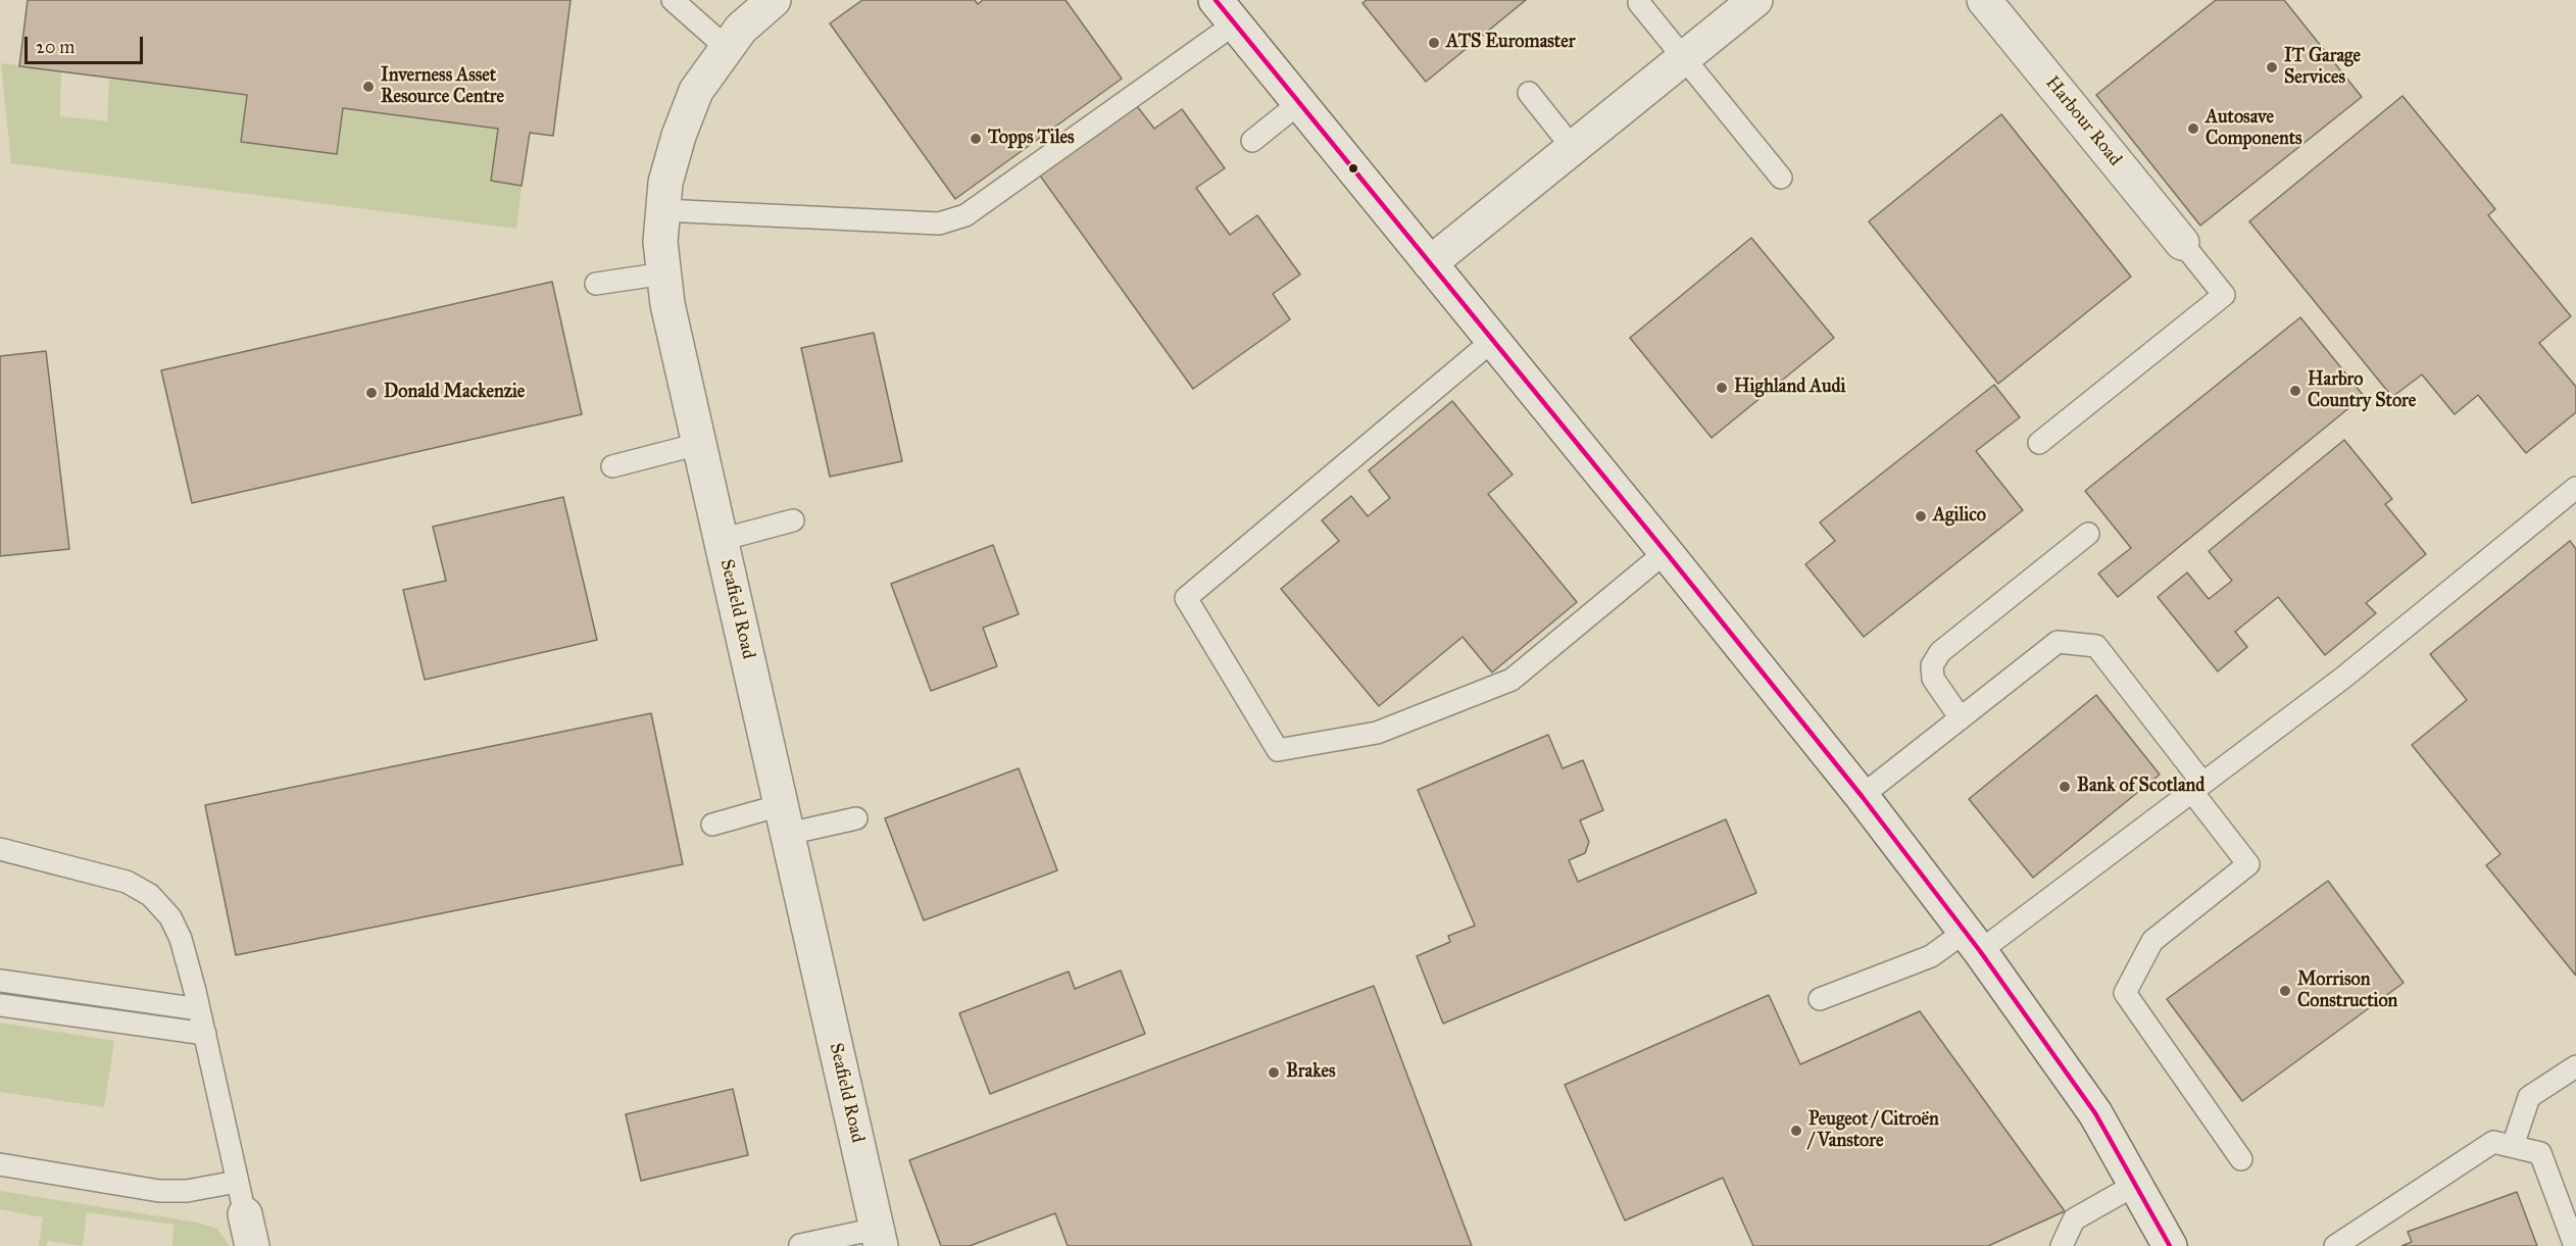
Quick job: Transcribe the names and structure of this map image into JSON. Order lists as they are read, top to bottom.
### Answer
{
  "streets": {
    "street": ["Harbour Road", "Seafield Road"]
  },
  "places": [
    "ATS Euromaster",
    "IT Garage Services",
    "Inverness Asset Resource Centre",
    "Autosave Components",
    "Topps Tiles",
    "Highland Audi",
    "Harbro Country Store",
    "Donald Mackenzie",
    "Agilico",
    "Bank of Scotland",
    "Morrison Construction",
    "Brakes",
    "Peugeot / Citroën / Vanstore"
  ],
  "scale_bar": "20 m"
}
